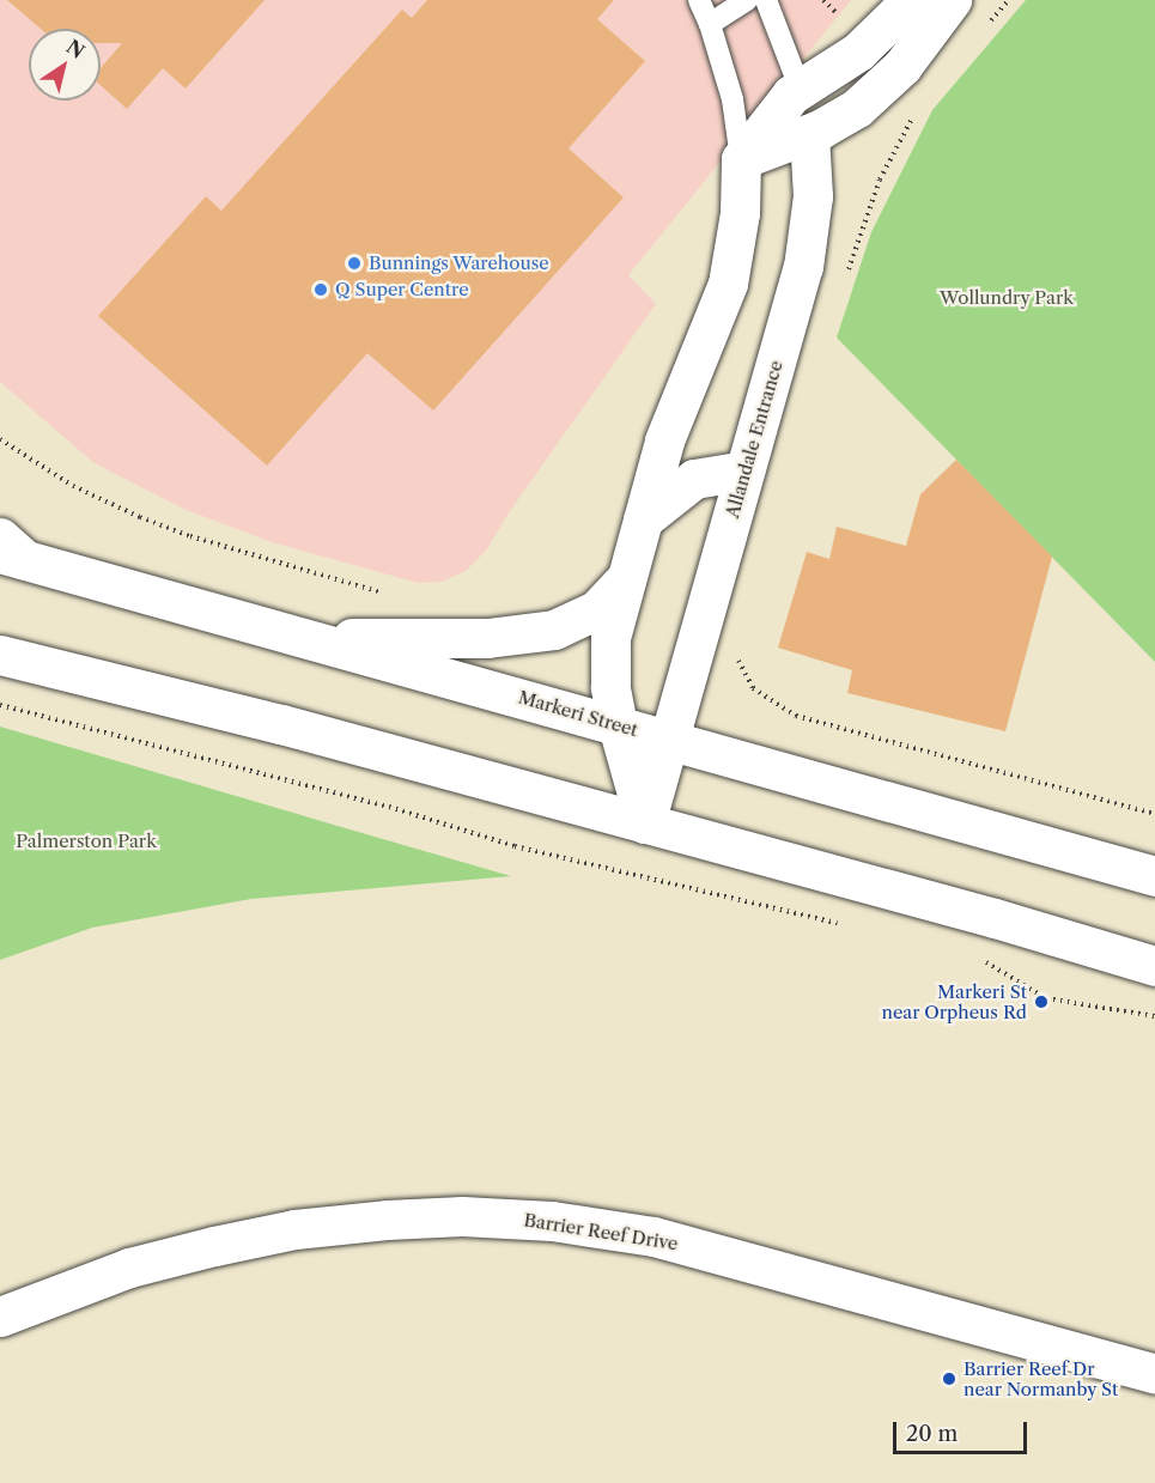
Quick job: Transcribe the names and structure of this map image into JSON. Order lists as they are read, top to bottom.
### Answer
{
  "streets": {
    "street": ["Allandale Entrance", "Markeri Street", "Barrier Reef Drive"]
  },
  "crossings": [
    ["Allandale Entrance", "Markeri Street"]
  ],
  "parks": ["Wollundry Park", "Palmerston Park"],
  "places": [
    "Bunnings Warehouse",
    "Q Super Centre",
    "Markeri St near Orpheus Rd",
    "Barrier Reef Dr near Normanby St"
  ],
  "scale_bar": "20 m",
  "north": "top right"
}
